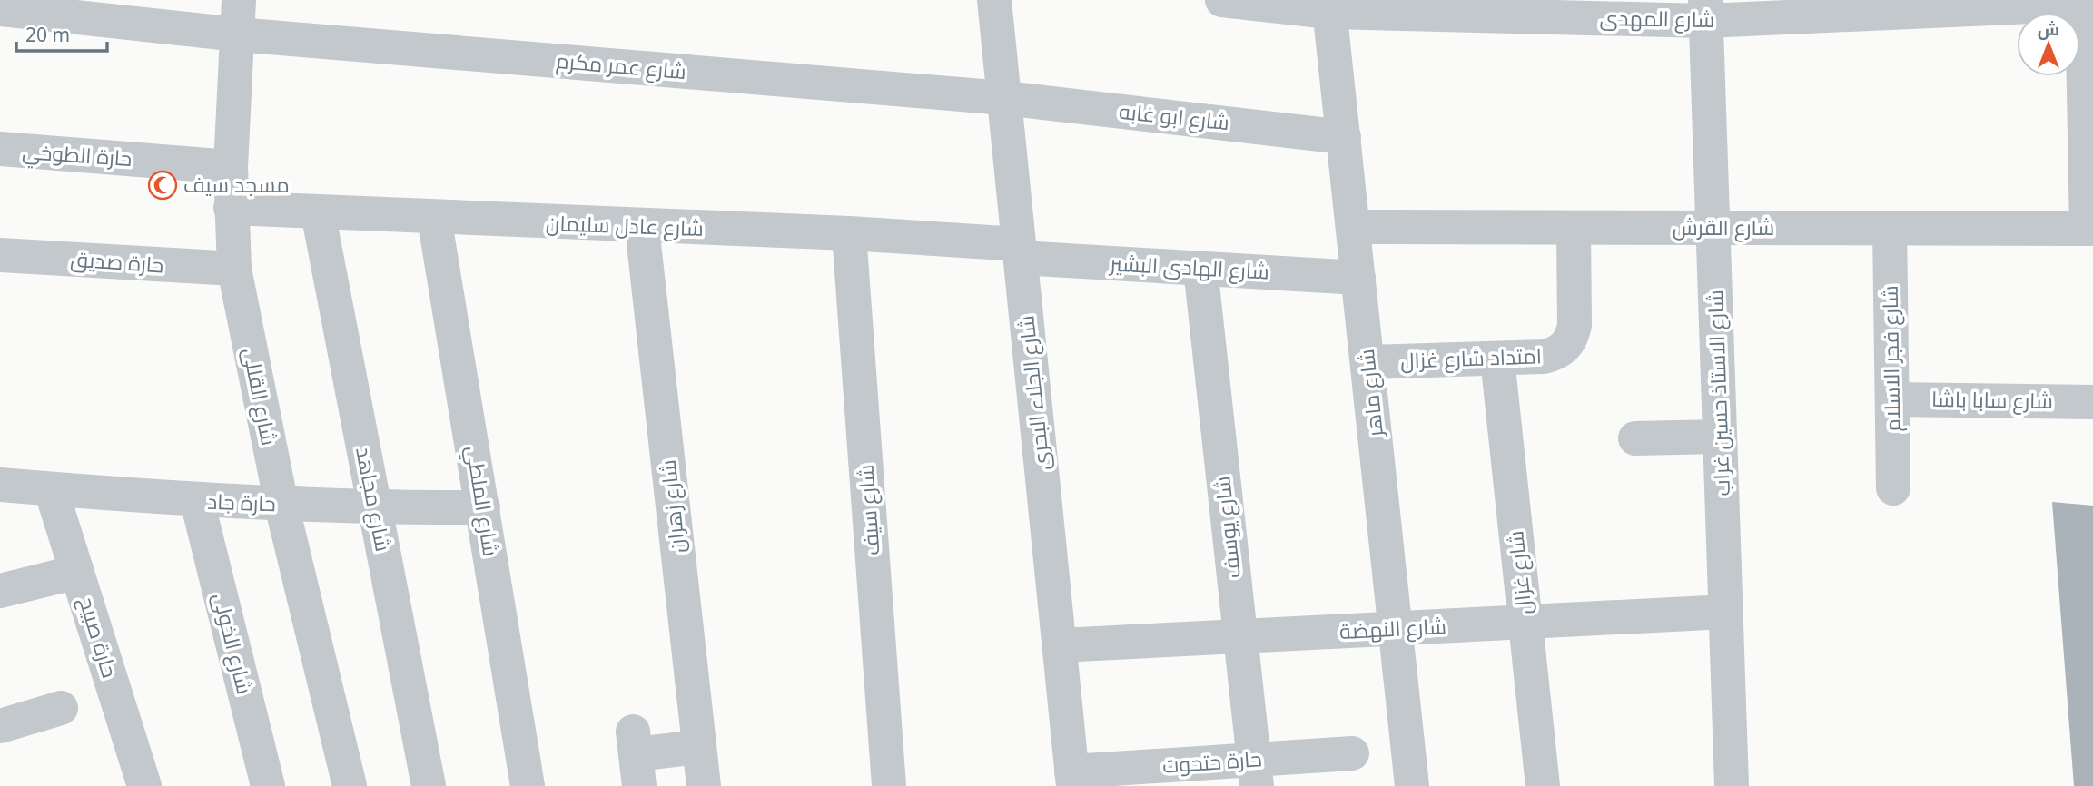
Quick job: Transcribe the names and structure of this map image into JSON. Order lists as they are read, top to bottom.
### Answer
{
  "streets": {
    "street": [
      "شارع المهدى",
      "شارع عمر مكرم",
      "شارع ابو غابه",
      "حارة الطوخي",
      "شارع عادل سليمان",
      "شارع القرش",
      "حارة صديق",
      "شارع الهادى البشير",
      "امتداد شارع غزال",
      "شارع فجر الاسلام",
      "شارع الجلاء البحرى",
      "شارع ماهر",
      "شارع الاستاذ حسين غراب",
      "شارع القللى",
      "شارع سابا باشا",
      "شارع مجاهد",
      "شارع الملطي",
      "حارة جاد",
      "شارع زهران",
      "شارع سيف",
      "شارع يوسف",
      "شارع غزال",
      "شارع النهضة",
      "حارة صبيح",
      "شارع الخولى",
      "حارة حتحوت"
    ]
  },
  "crossings": [
    ["شارع المهدى", "شارع ماهر"],
    ["شارع المهدى", "شارع الاستاذ حسين غراب"],
    ["شارع عمر مكرم", "شارع ابو غابه"],
    ["شارع عمر مكرم", "شارع الجلاء البحرى"],
    ["شارع عمر مكرم", "شارع القللى"],
    ["شارع ابو غابه", "شارع الجلاء البحرى"],
    ["شارع ابو غابه", "شارع ماهر"],
    ["حارة الطوخي", "شارع القللى"],
    ["شارع عادل سليمان", "شارع الهادى البشير"],
    ["شارع عادل سليمان", "شارع الجلاء البحرى"],
    ["شارع عادل سليمان", "شارع القللى"],
    ["شارع عادل سليمان", "شارع مجاهد"],
    ["شارع عادل سليمان", "شارع الملطي"],
    ["شارع عادل سليمان", "شارع زهران"],
    ["شارع عادل سليمان", "شارع سيف"],
    ["شارع القرش", "امتداد شارع غزال"],
    ["شارع القرش", "شارع فجر الاسلام"],
    ["شارع القرش", "شارع ماهر"],
    ["شارع القرش", "شارع الاستاذ حسين غراب"],
    ["حارة صديق", "شارع القللى"],
    ["شارع الهادى البشير", "شارع الجلاء البحرى"],
    ["شارع الهادى البشير", "شارع ماهر"],
    ["شارع الهادى البشير", "شارع يوسف"],
    ["امتداد شارع غزال", "شارع ماهر"],
    ["امتداد شارع غزال", "شارع غزال"],
    ["شارع فجر الاسلام", "شارع سابا باشا"],
    ["شارع الجلاء البحرى", "شارع النهضة"],
    ["شارع الجلاء البحرى", "حارة حتحوت"],
    ["شارع ماهر", "شارع النهضة"],
    ["شارع الاستاذ حسين غراب", "شارع النهضة"],
    ["شارع القللى", "حارة جاد"],
    ["شارع مجاهد", "حارة جاد"],
    ["شارع الملطي", "حارة جاد"],
    ["حارة جاد", "حارة صبيح"],
    ["حارة جاد", "شارع الخولى"],
    ["شارع يوسف", "شارع النهضة"],
    ["شارع يوسف", "حارة حتحوت"],
    ["شارع غزال", "شارع النهضة"]
  ],
  "places": {
    "mosque": ["مسجد سيف"]
  },
  "scale_bar": "20 m",
  "north": "top"
}
